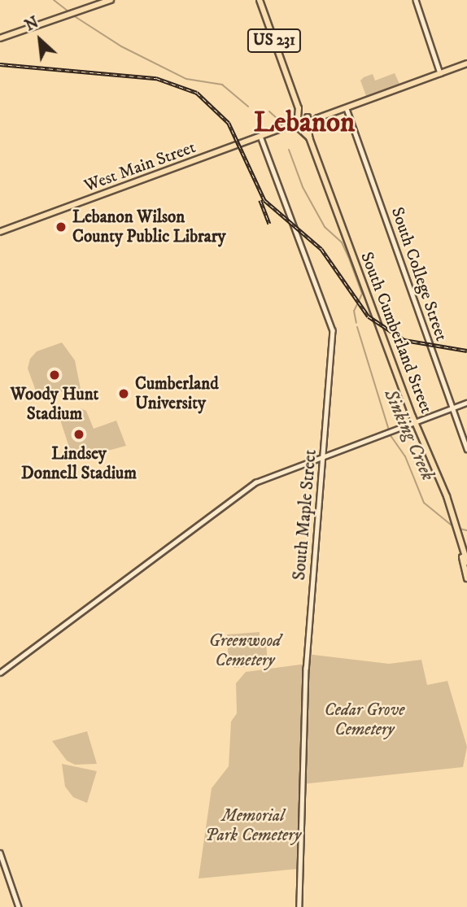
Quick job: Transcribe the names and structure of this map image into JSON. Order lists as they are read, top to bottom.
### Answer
{
  "streets": {
    "main road": [
      "US 231",
      "West Main Street",
      "South College Street",
      "South Cumberland Street"
    ],
    "street": ["South Maple Street"]
  },
  "crossings": [
    ["US 231", "West Main Street"],
    ["US 231", "South Cumberland Street"],
    ["West Main Street", "South Cumberland Street"],
    ["West Main Street", "South Maple Street"]
  ],
  "districts": ["Lebanon"],
  "water": ["Sinking Creek"],
  "parks": ["Greenwood Cemetery", "Cedar Grove Cemetery", "Memorial Park Cemetery"],
  "places": [
    "Lebanon Wilson County Public Library",
    "Woody Hunt Stadium",
    "Cumberland University",
    "Lindsey Donnell Stadium"
  ],
  "north": "top left"
}
